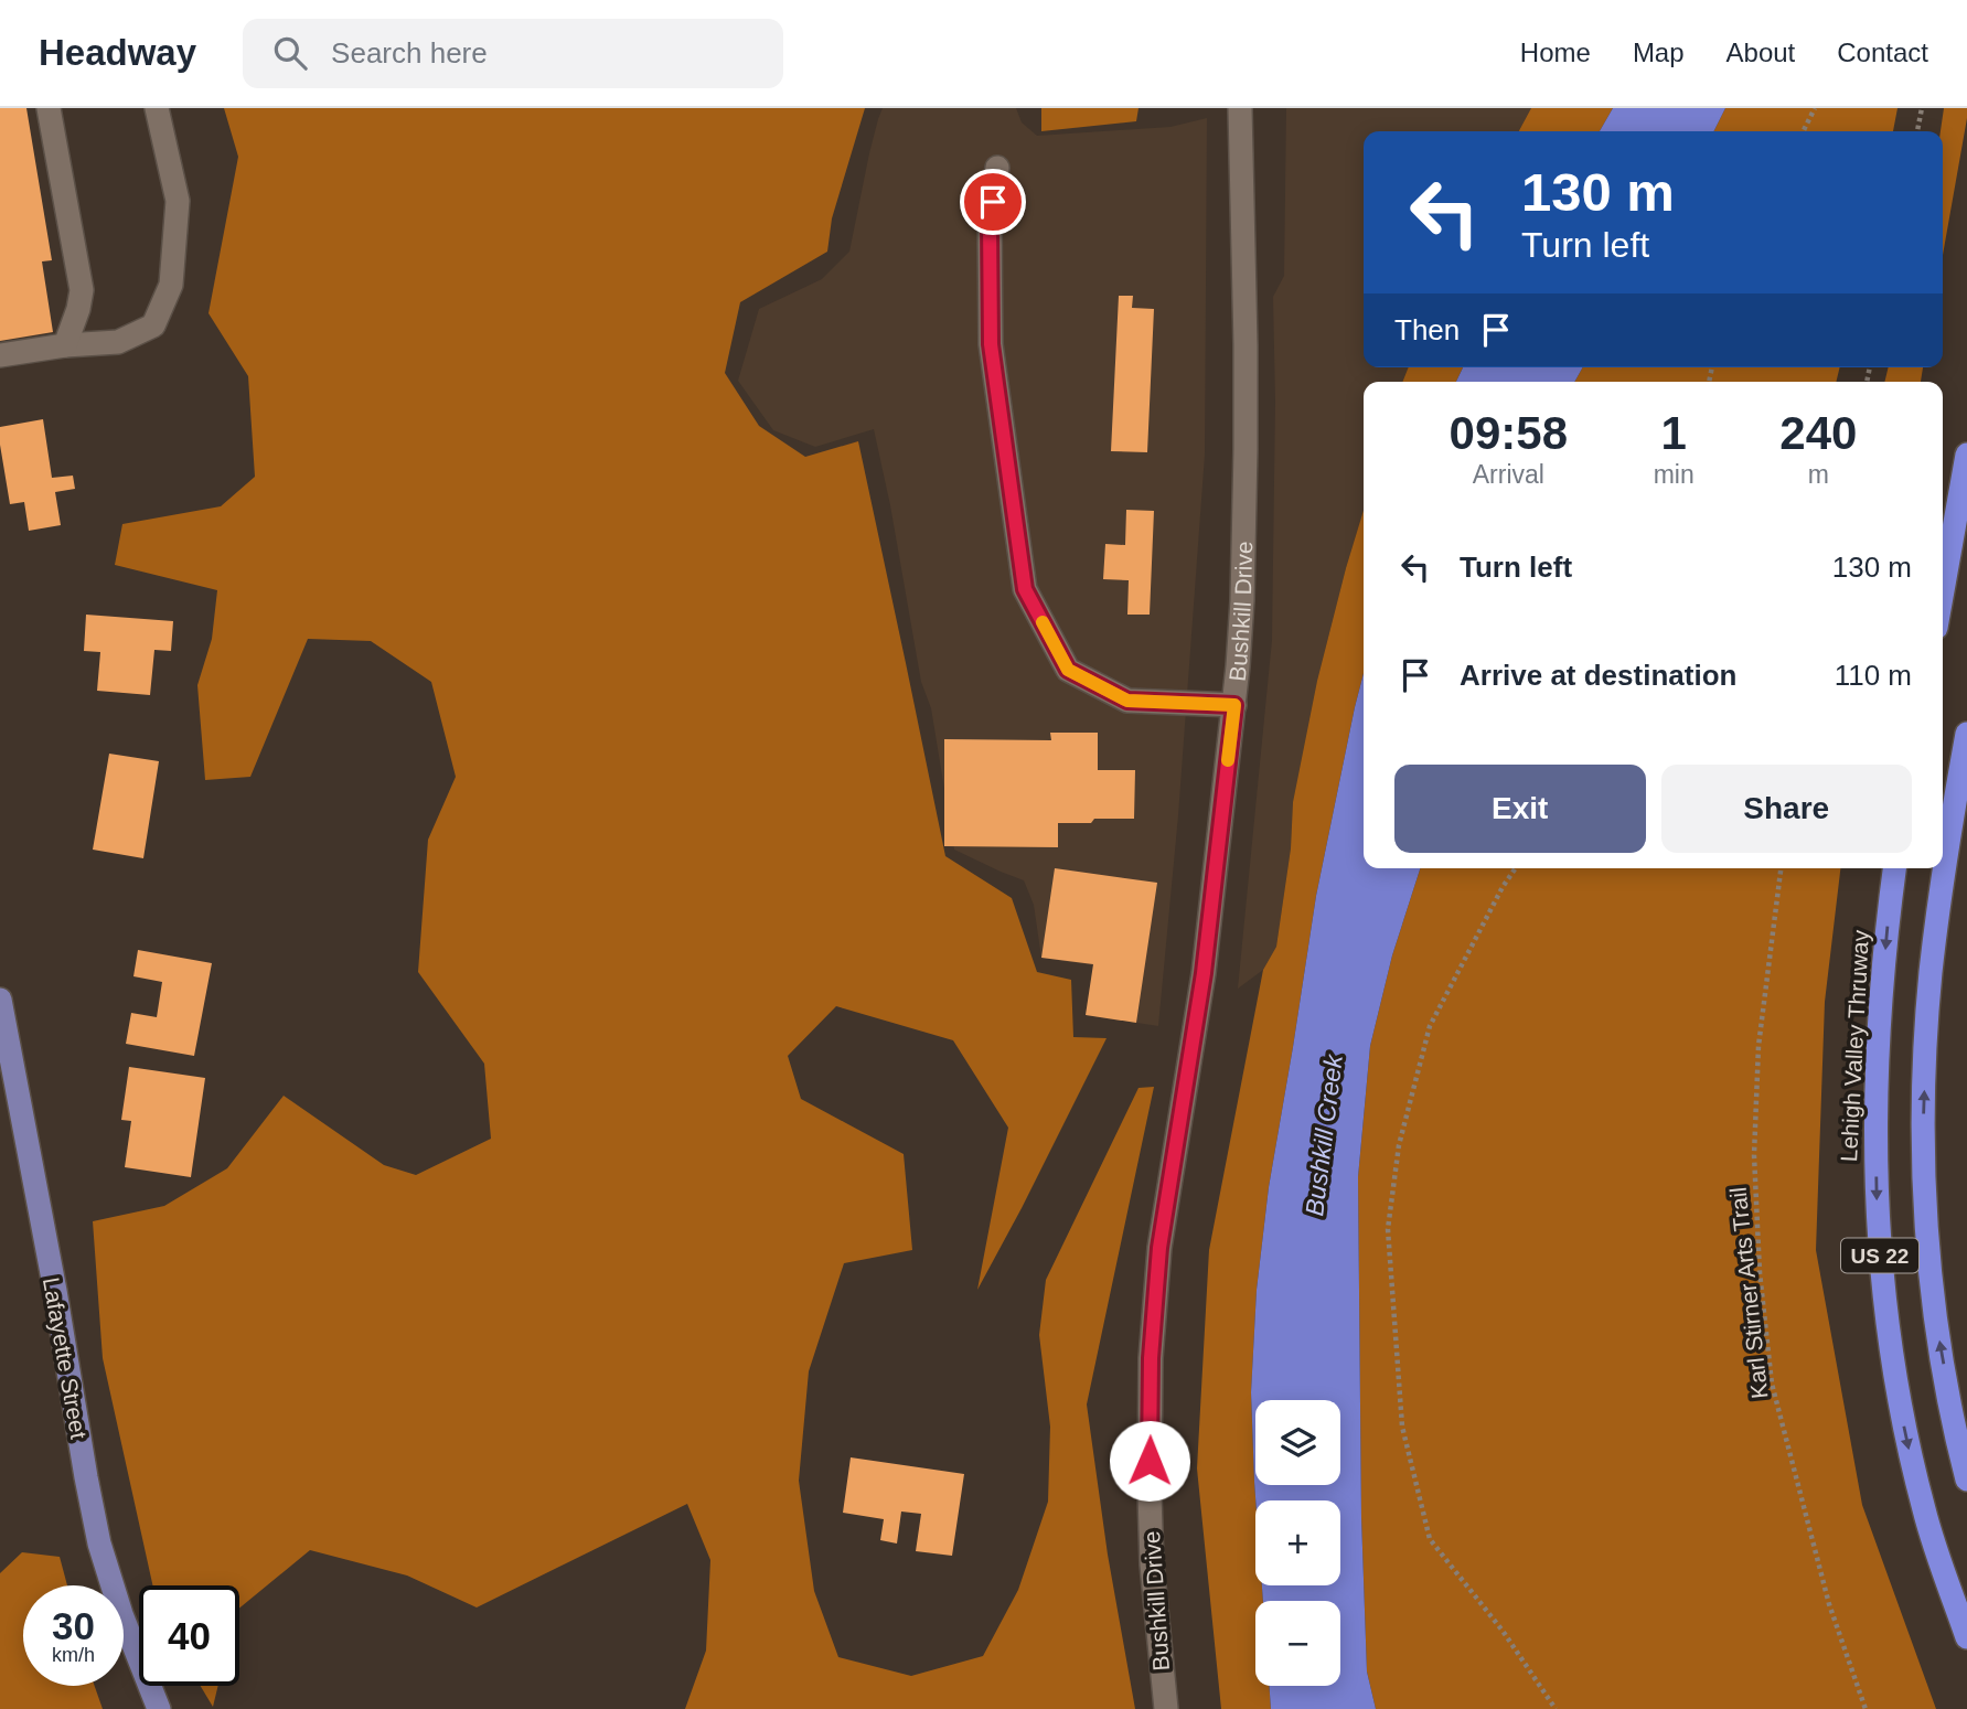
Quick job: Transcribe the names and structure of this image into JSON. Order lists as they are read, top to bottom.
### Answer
{
  "streets": {
    "highway": ["Lehigh Valley Thruway", "US 22"],
    "main road": ["Lafayette Street"],
    "street": ["Bushkill Drive"],
    "path": ["Karl Stirner Arts Trail"]
  },
  "water": ["Bushkill Creek"],
  "page": {
    "header": "Headway",
    "search": "Search here",
    "nav": [
      "Home",
      "Map",
      "About",
      "Contact"
    ],
    "turn": ["130 m", "Turn left"],
    "then": "Then",
    "eta": [
      "09:58",
      "Arrival",
      "1",
      "min",
      "240",
      "m"
    ],
    "list": [
      {
        "name": "Turn left",
        "value": "130 m"
      },
      {
        "name": "Arrive at destination",
        "value": "110 m"
      }
    ],
    "buttons": ["Exit", "Share"],
    "map_buttons": ["+", "−"],
    "speed": "30 km/h",
    "limit": "40"
  }
}
